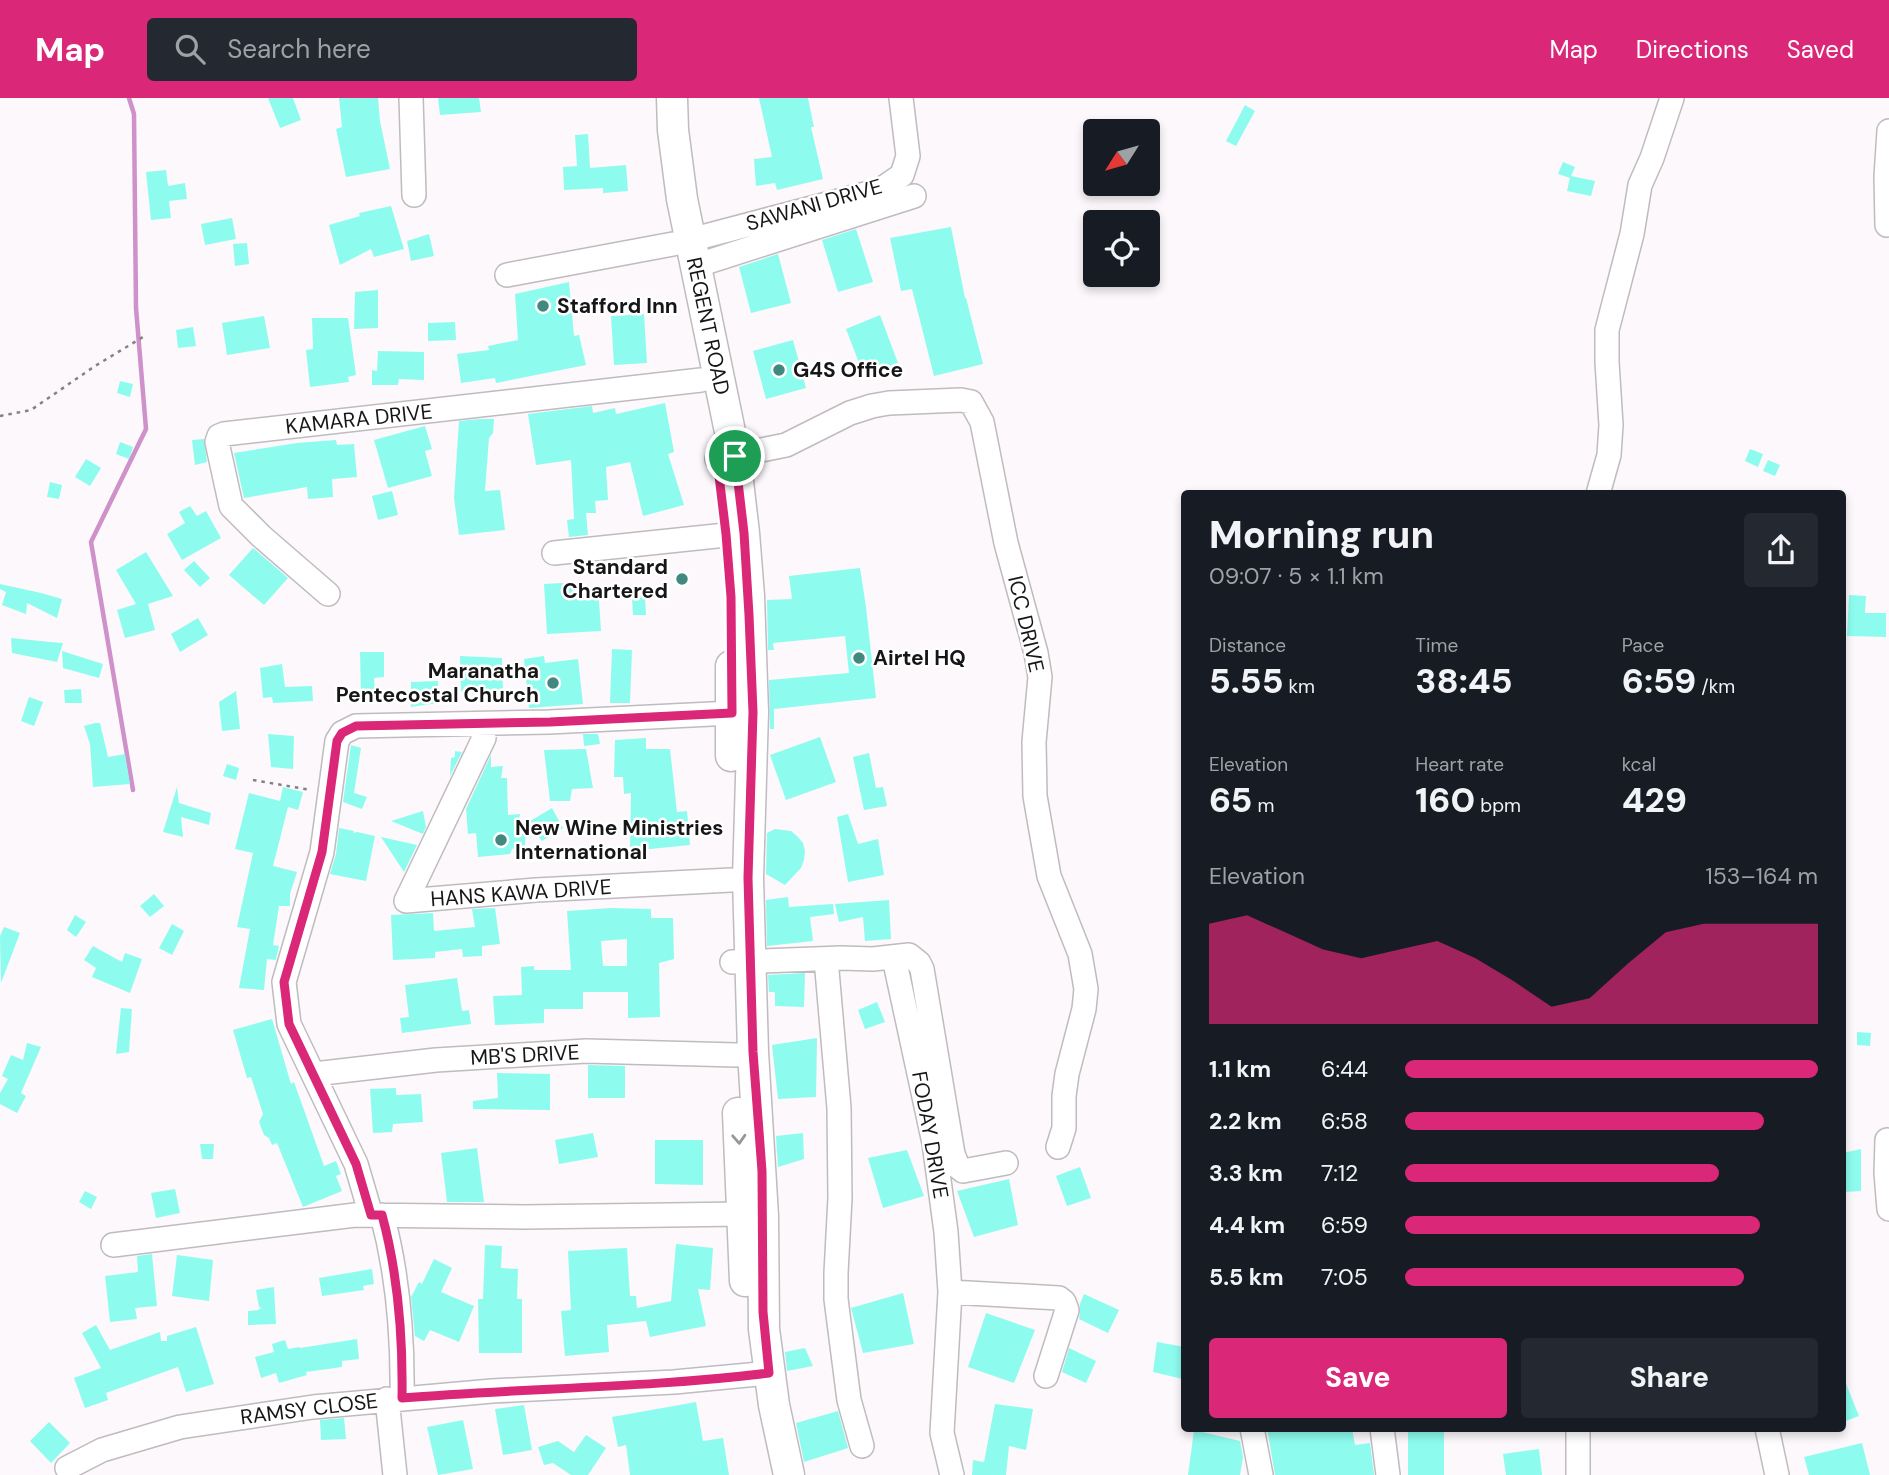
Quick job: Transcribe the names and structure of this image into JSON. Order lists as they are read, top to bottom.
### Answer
{
  "streets": {
    "main road": ["REGENT ROAD"],
    "street": [
      "SAWANI DRIVE",
      "KAMARA DRIVE",
      "ICC DRIVE",
      "HANS KAWA DRIVE",
      "MB'S DRIVE",
      "FODAY DRIVE",
      "RAMSY CLOSE"
    ]
  },
  "crossings": [
    ["SAWANI DRIVE", "REGENT ROAD"],
    ["REGENT ROAD", "KAMARA DRIVE"],
    ["REGENT ROAD", "ICC DRIVE"],
    ["REGENT ROAD", "HANS KAWA DRIVE"],
    ["REGENT ROAD", "MB'S DRIVE"],
    ["REGENT ROAD", "RAMSY CLOSE"]
  ],
  "places": [
    "Stafford Inn",
    "G4S Office",
    "Standard Chartered",
    "Airtel HQ",
    "Maranatha Pentecostal Church",
    "New Wine Ministries International"
  ],
  "north": "bottom left",
  "page": {
    "header": "Map",
    "search": "Search here",
    "nav": ["Map", "Directions", "Saved"],
    "heading": ["Morning run", "09:07 · 5 × 1.1 km"],
    "stats": [
      ["Distance", "5.55 km"],
      ["Time", "38:45"],
      ["Pace", "6:59 /km"],
      ["Elevation", "65 m"],
      ["Heart rate", "160 bpm"],
      ["kcal", "429"]
    ],
    "chart": ["Elevation", "153–164 m"],
    "list": [
      {
        "name": "1.1 km",
        "note": "6:44"
      },
      {
        "name": "2.2 km",
        "note": "6:58"
      },
      {
        "name": "3.3 km",
        "note": "7:12"
      },
      {
        "name": "4.4 km",
        "note": "6:59"
      },
      {
        "name": "5.5 km",
        "note": "7:05"
      }
    ],
    "buttons": ["Save", "Share"]
  }
}
